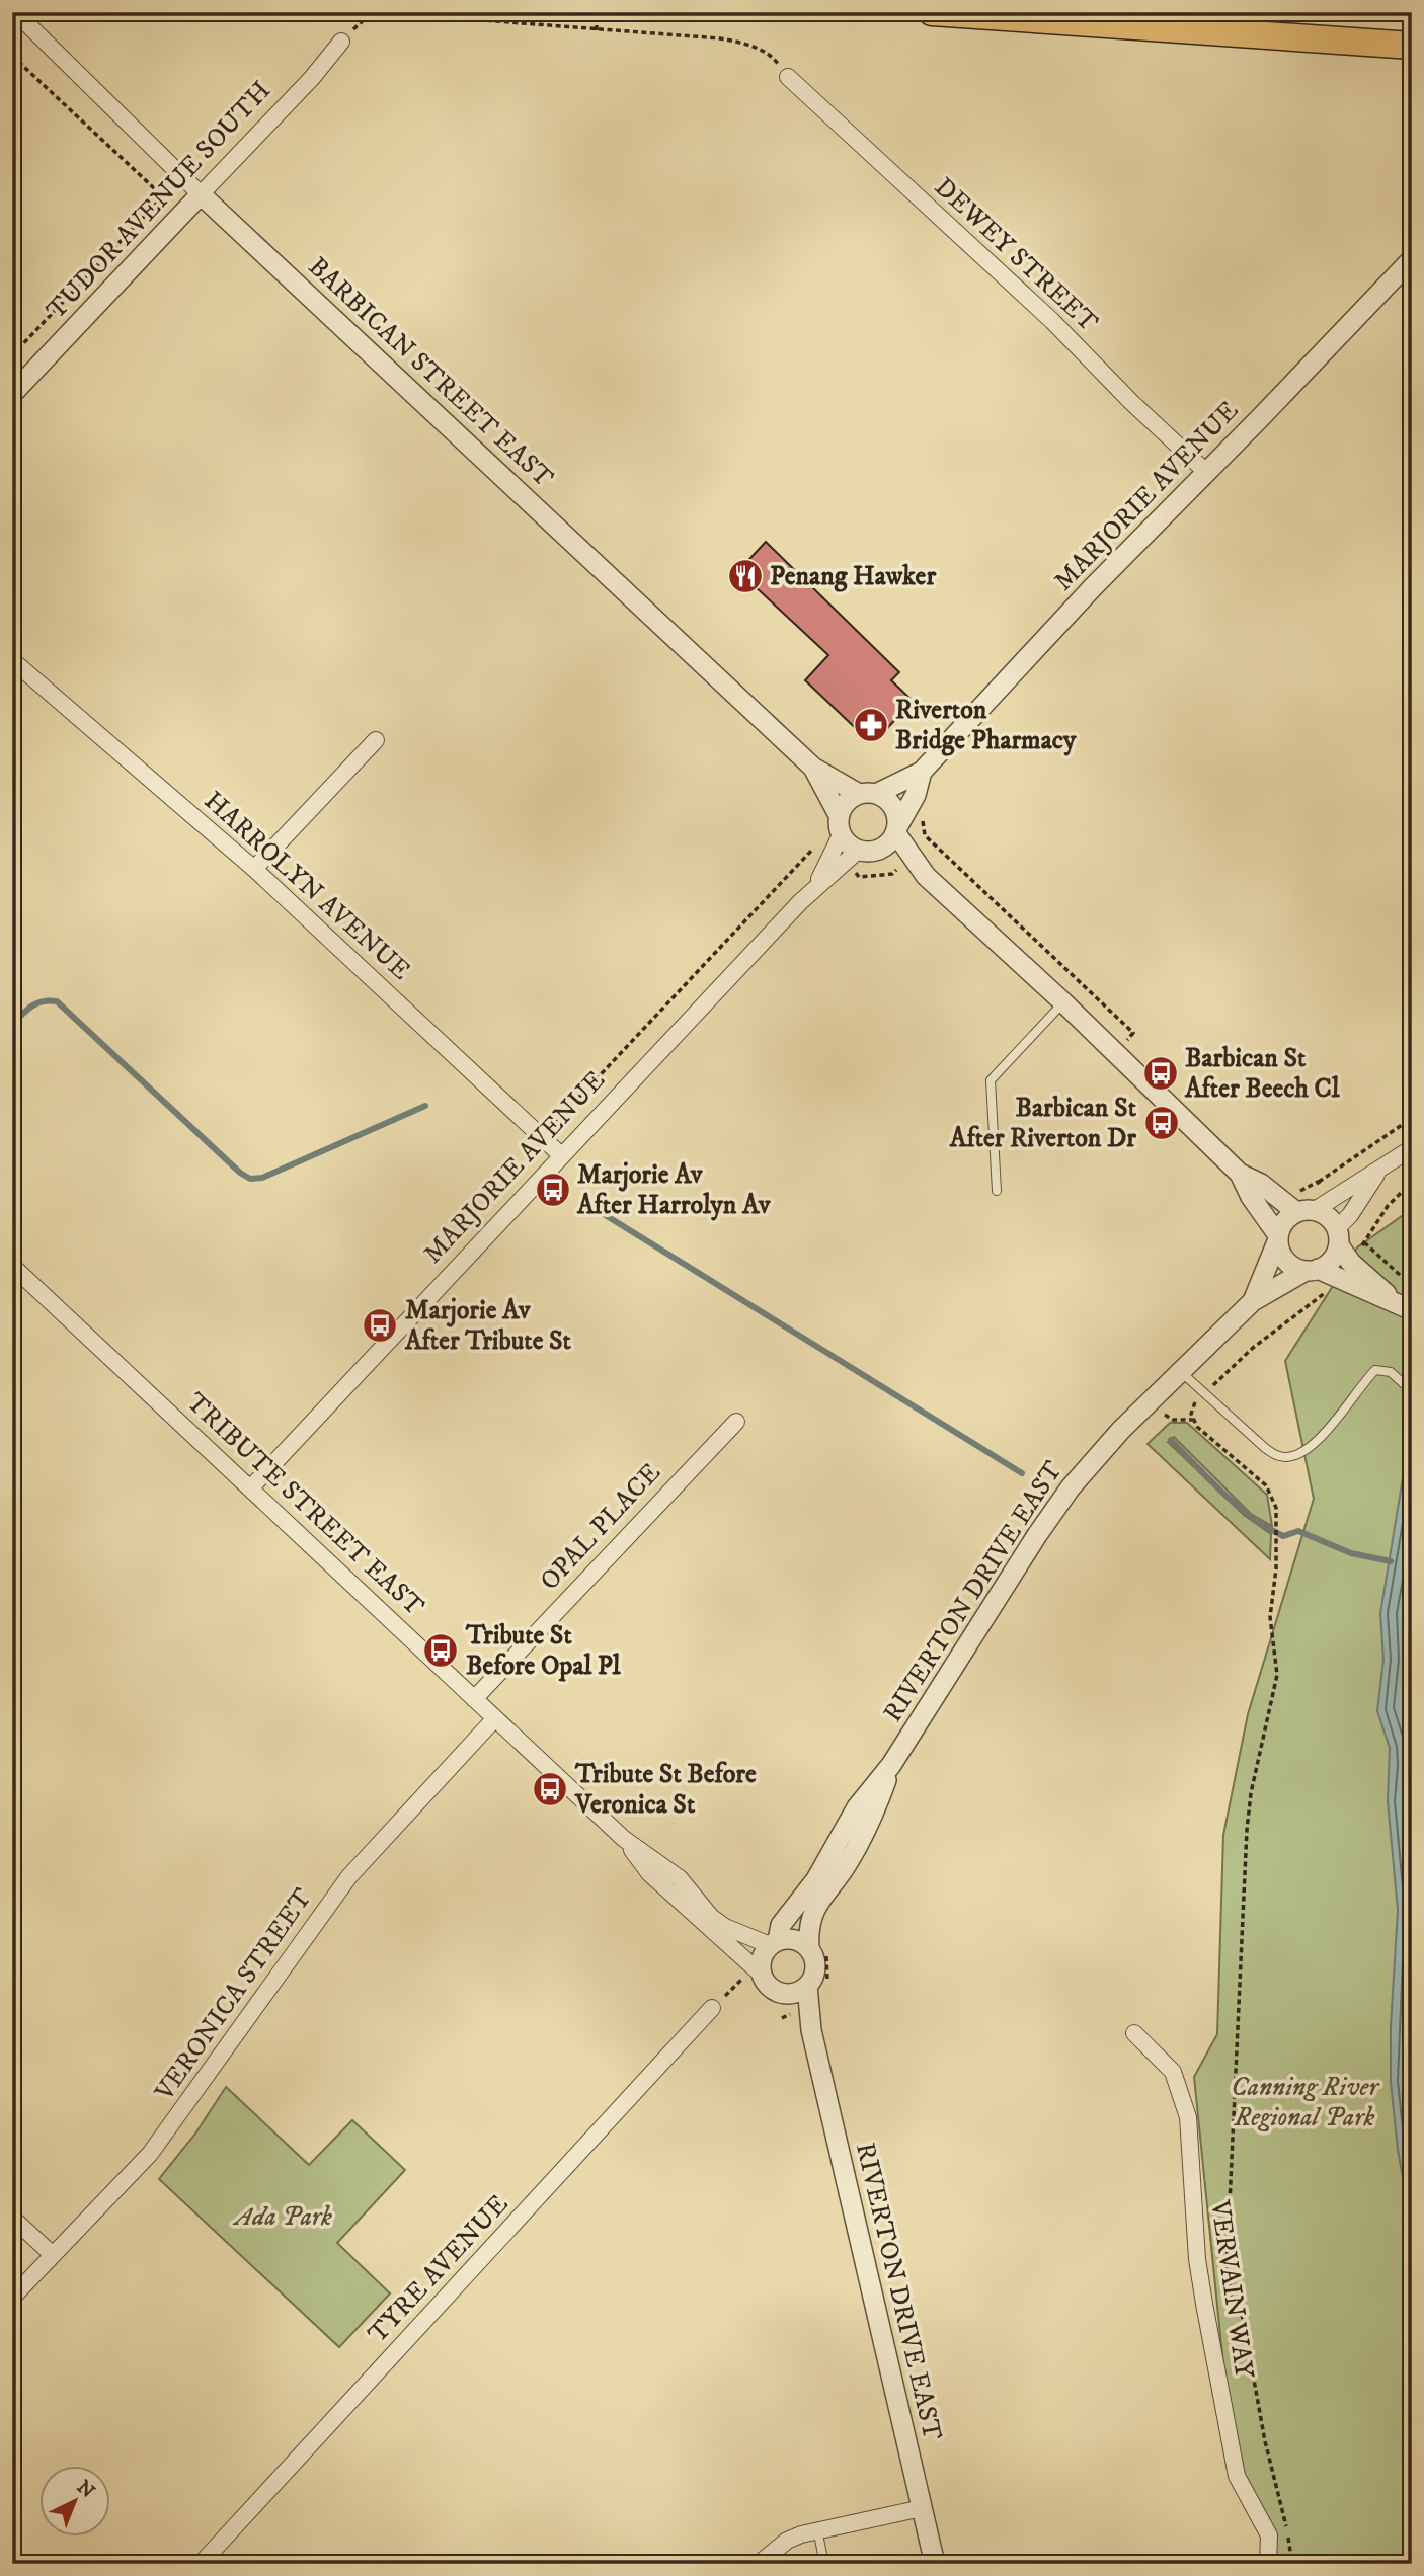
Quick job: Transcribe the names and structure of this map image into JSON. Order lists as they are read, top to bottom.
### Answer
{
  "streets": {
    "street": [
      "TUDOR AVENUE SOUTH",
      "DEWEY STREET",
      "BARBICAN STREET EAST",
      "MARJORIE AVENUE",
      "HARROLYN AVENUE",
      "TRIBUTE STREET EAST",
      "OPAL PLACE",
      "RIVERTON DRIVE EAST",
      "VERONICA STREET",
      "TYRE AVENUE",
      "VERVAIN WAY"
    ]
  },
  "crossings": [
    ["TUDOR AVENUE SOUTH", "BARBICAN STREET EAST"],
    ["DEWEY STREET", "MARJORIE AVENUE"],
    ["BARBICAN STREET EAST", "MARJORIE AVENUE"],
    ["MARJORIE AVENUE", "HARROLYN AVENUE"],
    ["MARJORIE AVENUE", "TRIBUTE STREET EAST"],
    ["TRIBUTE STREET EAST", "OPAL PLACE"],
    ["TRIBUTE STREET EAST", "RIVERTON DRIVE EAST"],
    ["TRIBUTE STREET EAST", "VERONICA STREET"]
  ],
  "parks": ["Canning River Regional Park", "Ada Park"],
  "places": {
    "restaurant": ["Penang Hawker"],
    "pharmacy": ["Riverton Bridge Pharmacy"],
    "bus stop": [
      "Barbican St After Beech Cl",
      "Barbican St After Riverton Dr",
      "Marjorie Av After Harrolyn Av",
      "Marjorie Av After Tribute St",
      "Tribute St Before Opal Pl",
      "Tribute St Before Veronica St"
    ]
  },
  "north": "top right"
}
